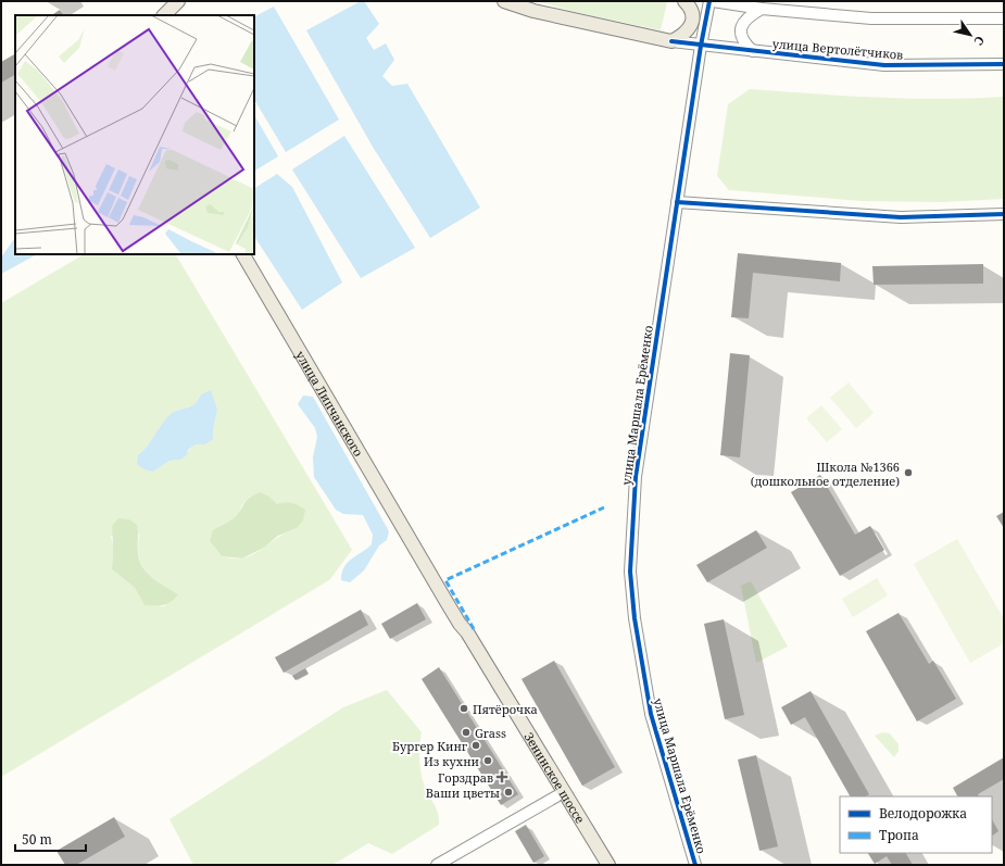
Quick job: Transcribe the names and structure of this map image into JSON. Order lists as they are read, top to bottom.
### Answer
{
  "streets": {
    "main road": ["улица Вертолётчиков", "улица Липчанского", "Зенинское шоссе"],
    "street": ["улица Маршала Ерёменко"]
  },
  "crossings": [
    ["улица Вертолётчиков", "улица Маршала Ерёменко"],
    ["улица Липчанского", "Зенинское шоссе"]
  ],
  "places": {
    "other": [
      "Школа №1366 (дошкольное отделение)",
      "Пятёрочка",
      "Grass",
      "Бургер Кинг",
      "Из кухни",
      "Ваши цветы"
    ],
    "health": ["Горздрав"]
  },
  "legend": ["Велодорожка", "Тропа"],
  "scale_bar": "50 m",
  "north": "bottom right"
}
